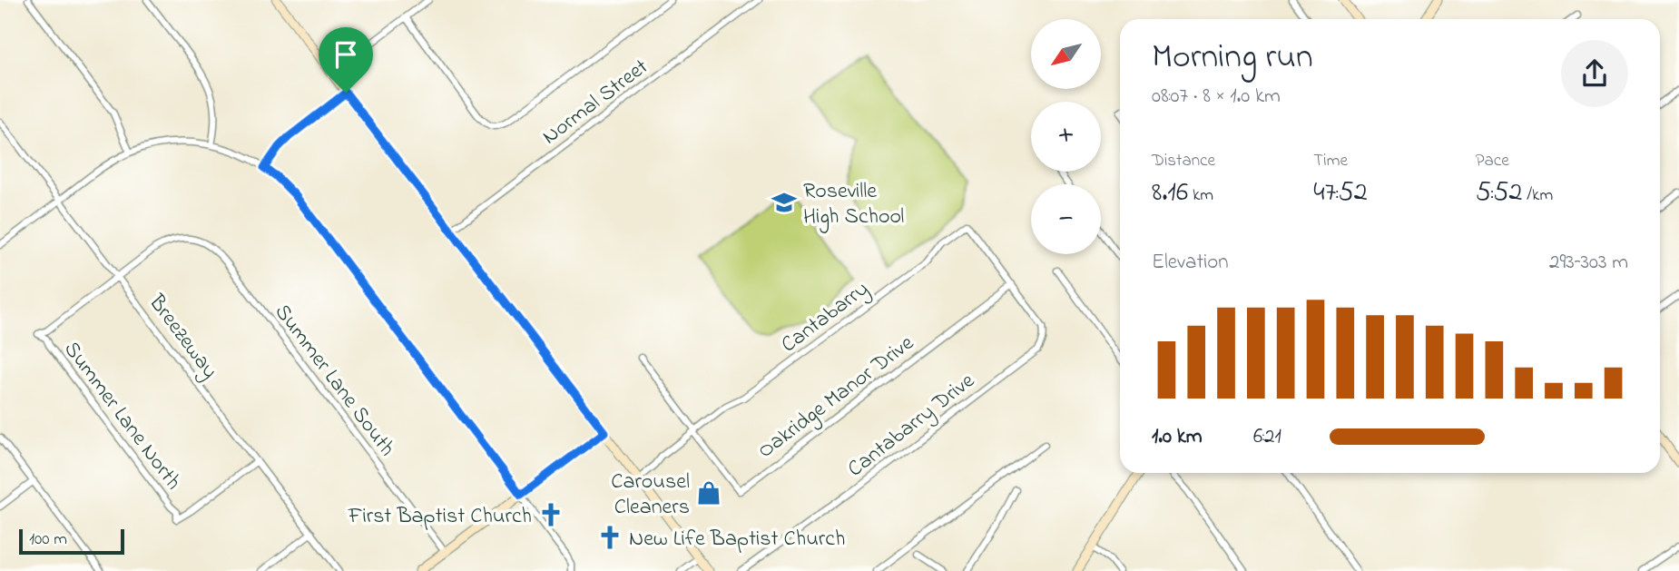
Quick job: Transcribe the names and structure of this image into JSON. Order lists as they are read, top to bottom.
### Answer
{
  "streets": {
    "street": [
      "Normal Street",
      "Cantabarry",
      "Breezeway",
      "Summer Lane South",
      "Oakridge Manor Drive",
      "Summer Lane North",
      "Cantabarry Drive"
    ]
  },
  "crossings": [
    ["Cantabarry", "Oakridge Manor Drive"],
    ["Cantabarry", "Cantabarry Drive"],
    ["Breezeway", "Summer Lane South"],
    ["Breezeway", "Summer Lane North"],
    ["Summer Lane South", "Summer Lane North"],
    ["Oakridge Manor Drive", "Cantabarry Drive"]
  ],
  "places": {
    "school or university": ["Roseville High School"],
    "shop": ["Carousel Cleaners"],
    "church": ["First Baptist Church", "New Life Baptist Church"]
  },
  "scale_bar": "100 m",
  "north": "bottom left",
  "page": {
    "map_buttons": ["+", "−"],
    "heading": ["Morning run", "08:07 · 8 × 1.0 km"],
    "stats": [
      ["Distance", "8.16 km"],
      ["Time", "47:52"],
      ["Pace", "5:52 /km"]
    ],
    "chart": ["Elevation", "293–303 m"],
    "list": [
      {
        "name": "1.0 km",
        "note": "6:21"
      }
    ],
    "scale": "100 m"
  }
}
